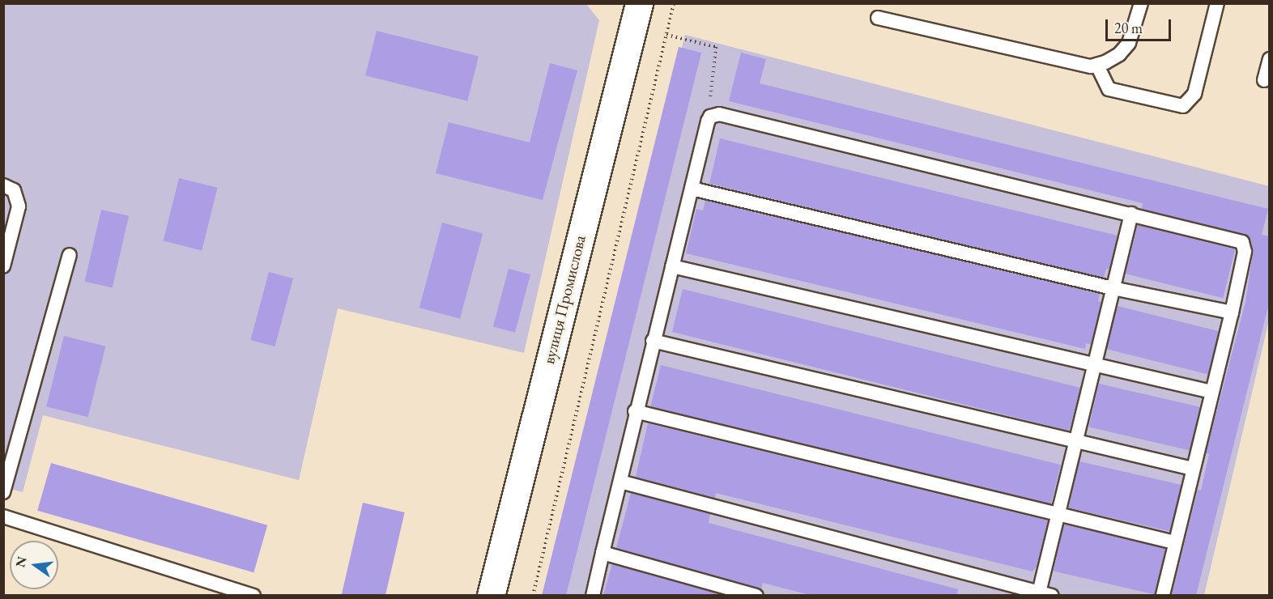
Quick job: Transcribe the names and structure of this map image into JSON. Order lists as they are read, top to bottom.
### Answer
{
  "streets": {
    "street": ["вулиця Промислова"]
  },
  "scale_bar": "20 m",
  "north": "left"
}
